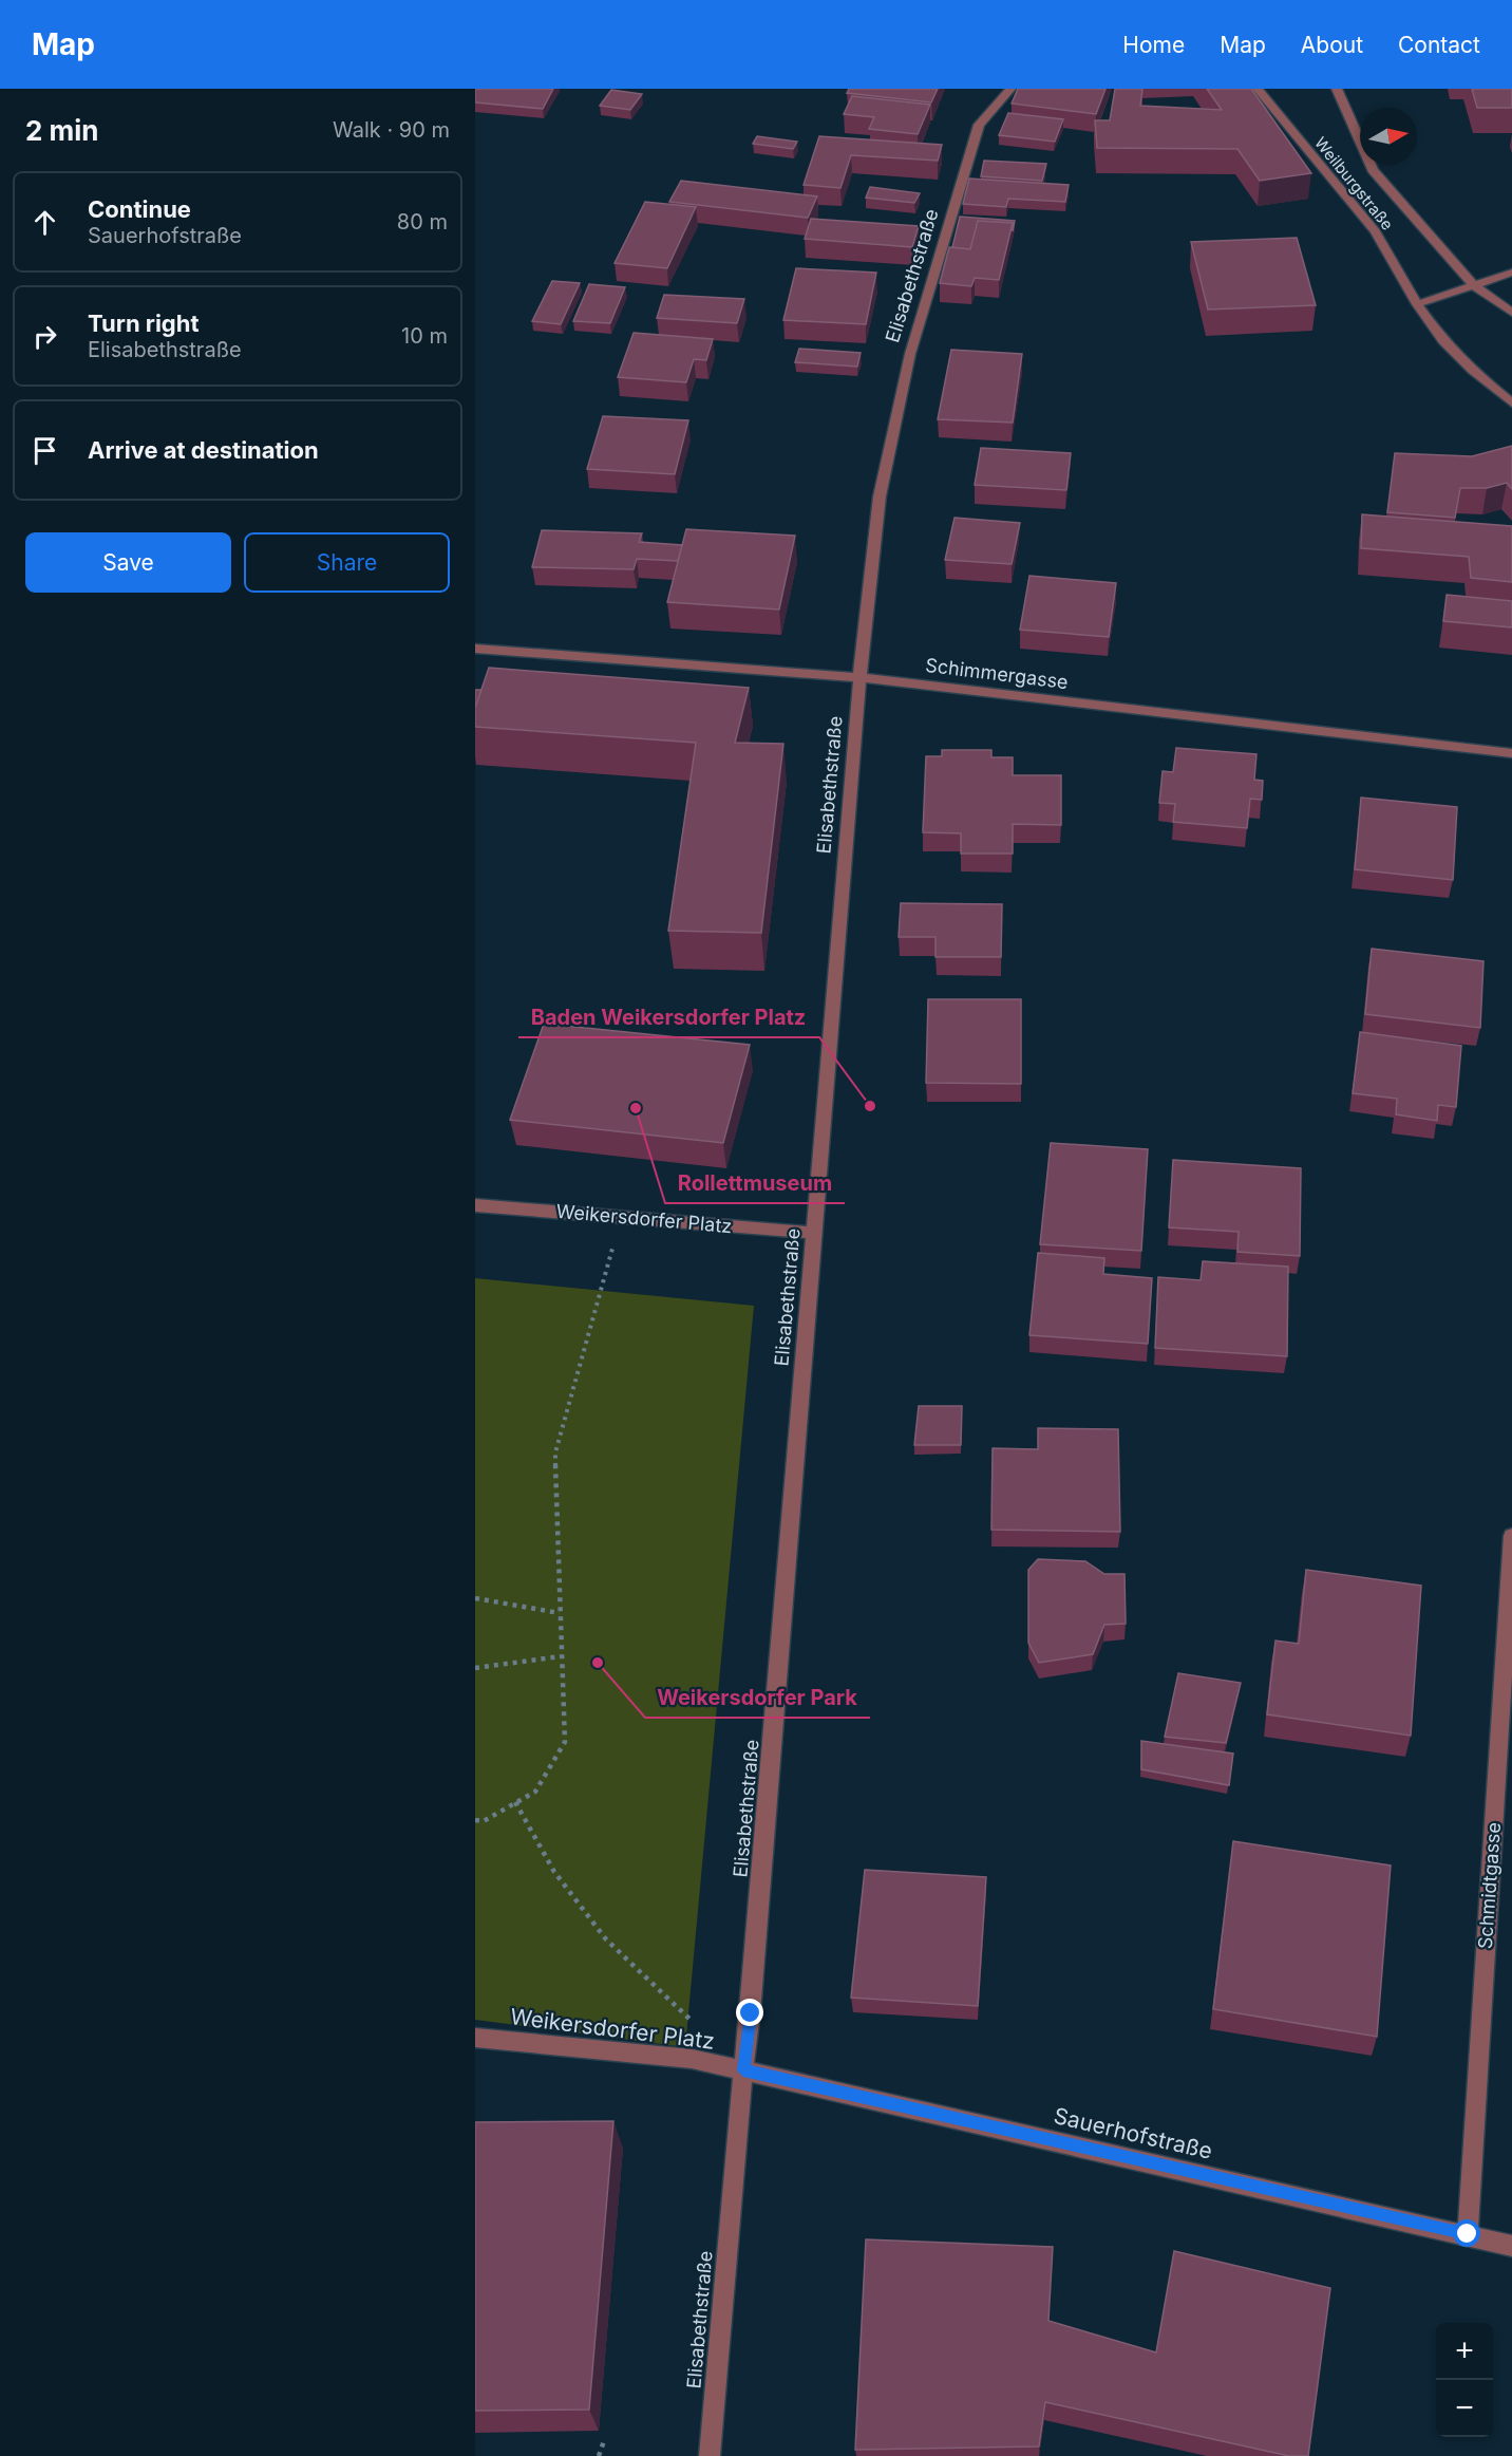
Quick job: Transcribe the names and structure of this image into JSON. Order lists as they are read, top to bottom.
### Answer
{
  "streets": {
    "street": [
      "Weilburgstraße",
      "Elisabethstraße",
      "Schimmergasse",
      "Weikersdorfer Platz",
      "Schmidtgasse",
      "Sauerhofstraße"
    ]
  },
  "crossings": [
    ["Elisabethstraße", "Schimmergasse"],
    ["Elisabethstraße", "Weikersdorfer Platz"],
    ["Elisabethstraße", "Sauerhofstraße"],
    ["Weikersdorfer Platz", "Sauerhofstraße"],
    ["Schmidtgasse", "Sauerhofstraße"]
  ],
  "places": ["Baden Weikersdorfer Platz", "Rollettmuseum", "Weikersdorfer Park"],
  "north": "right",
  "page": {
    "header": "Map",
    "nav": [
      "Home",
      "Map",
      "About",
      "Contact"
    ],
    "heading": ["2 min", "Walk · 90 m"],
    "list": [
      ["Continue", "Sauerhofstraße", "80 m"],
      ["Turn right", "Elisabethstraße", "10 m"],
      "Arrive at destination"
    ],
    "buttons": ["Save", "Share"],
    "map_buttons": ["+", "−"]
  }
}
